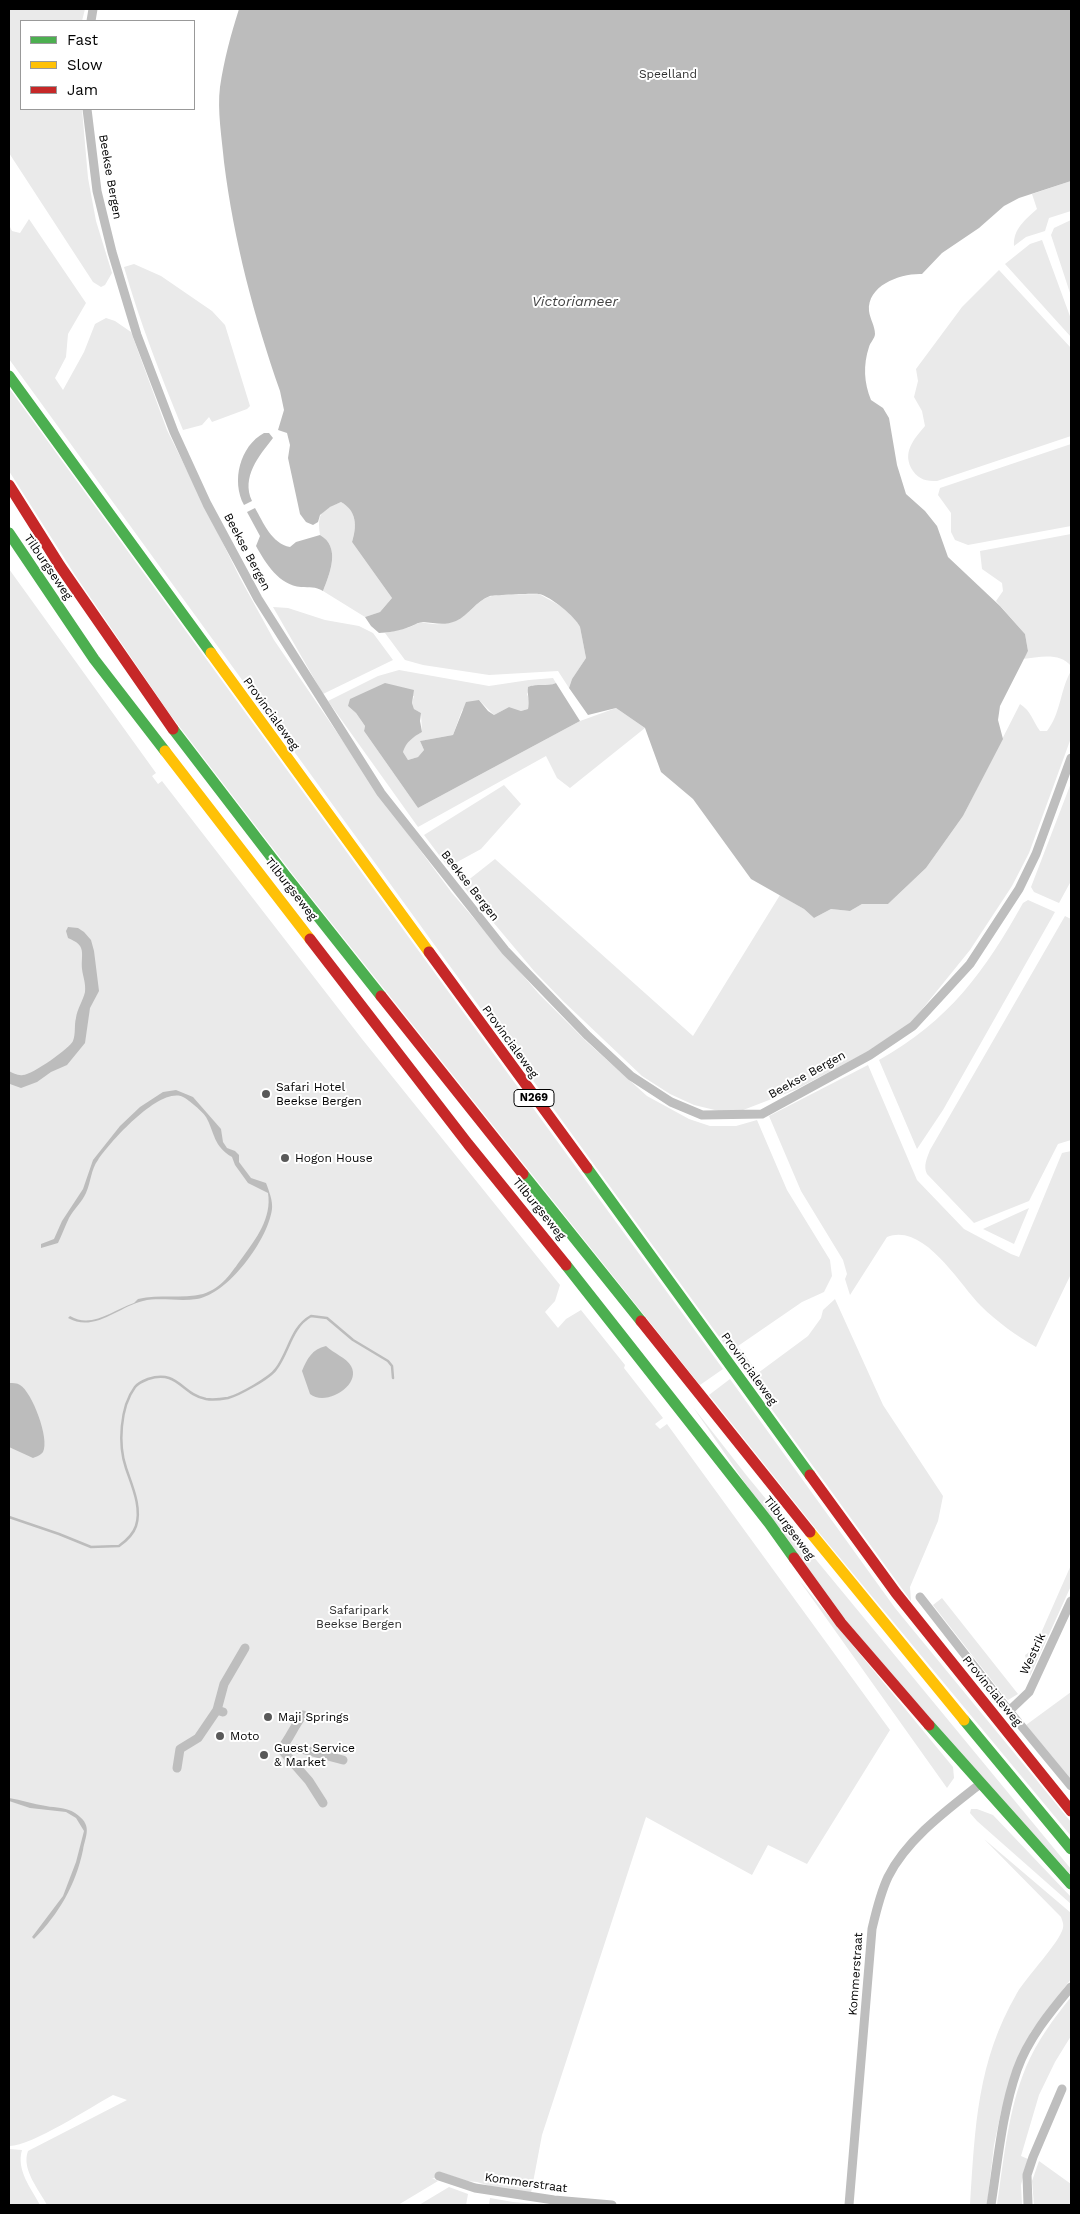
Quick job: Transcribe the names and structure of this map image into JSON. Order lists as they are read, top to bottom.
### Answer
{
  "streets": {
    "main road": ["Tilburgseweg", "Provincialeweg", "N269"],
    "street": ["Beekse Bergen", "Westrik", "Kommerstraat"]
  },
  "crossings": [
    ["Tilburgseweg", "Kommerstraat"]
  ],
  "water": ["Victoriameer"],
  "parks": ["Speelland", "Safaripark Beekse Bergen"],
  "places": [
    "Safari Hotel Beekse Bergen",
    "Hogon House",
    "Maji Springs",
    "Moto",
    "Guest Service & Market"
  ],
  "legend": ["Fast", "Slow", "Jam"]
}
